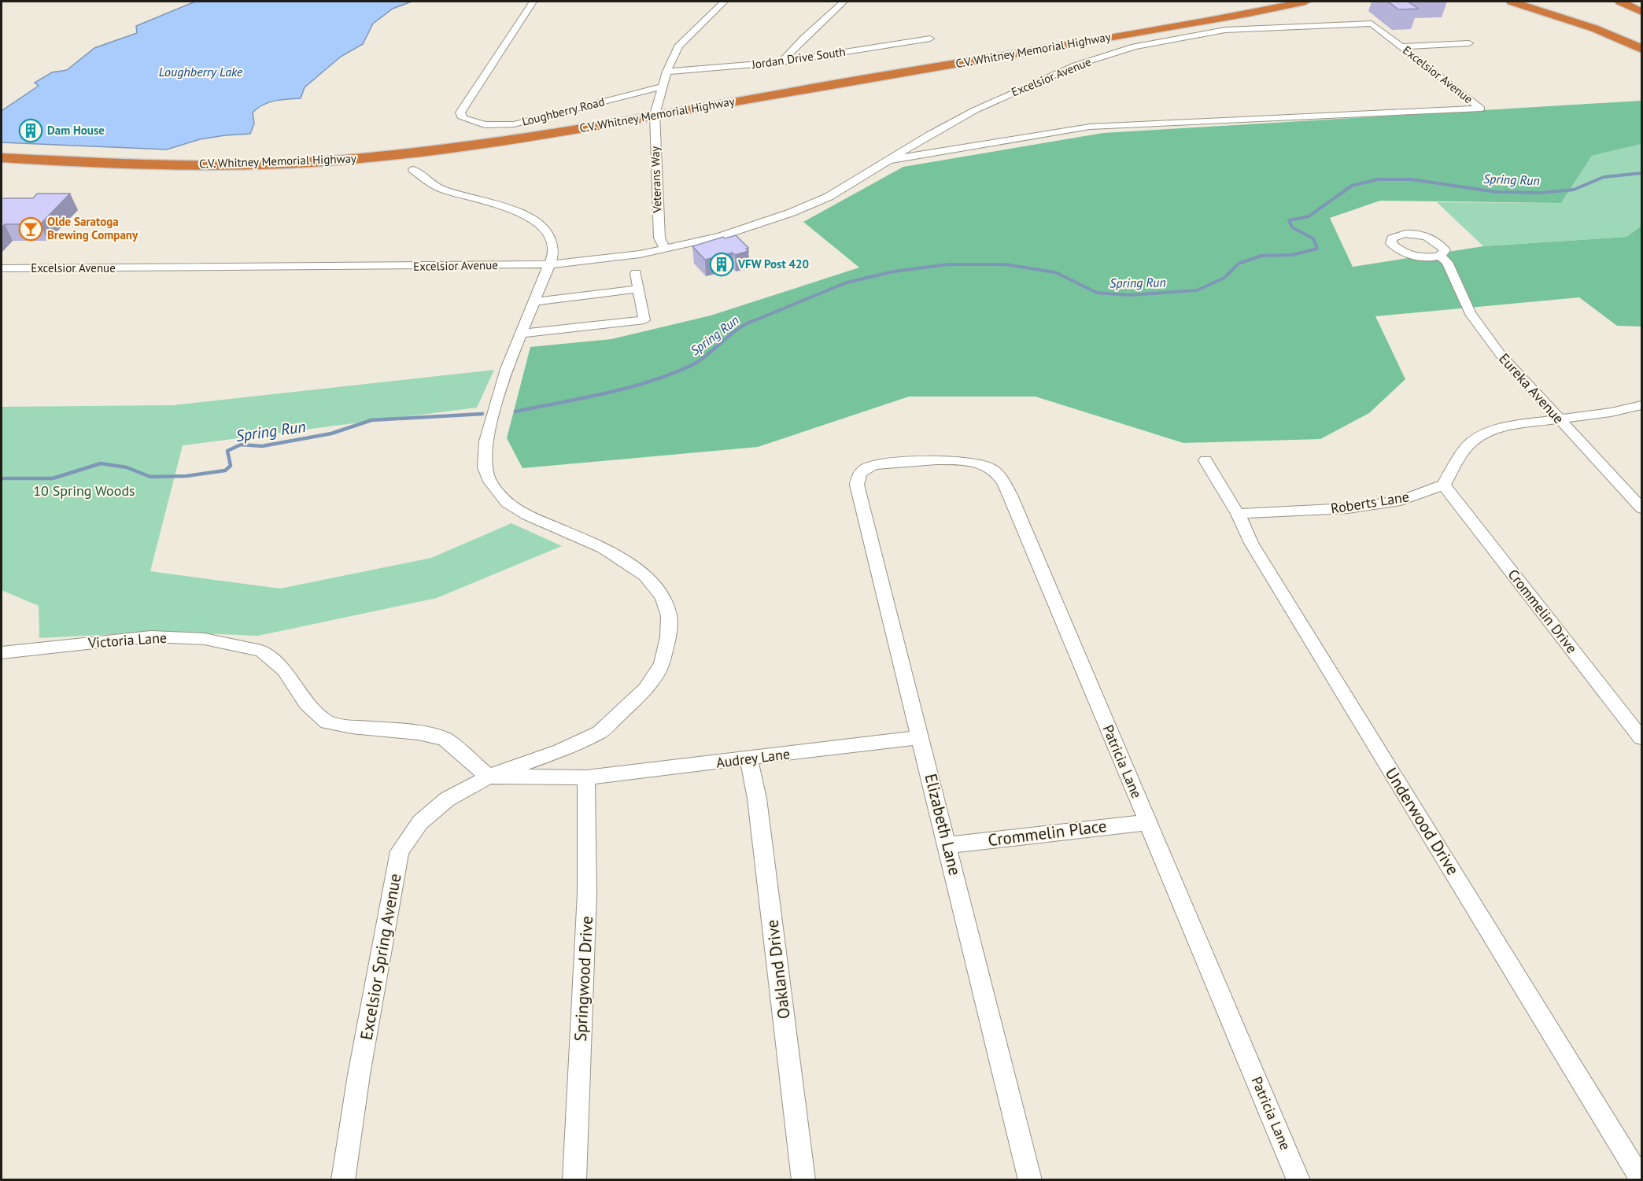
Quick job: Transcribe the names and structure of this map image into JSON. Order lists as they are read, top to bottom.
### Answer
{
  "streets": {
    "highway": ["C.V. Whitney Memorial Highway"],
    "street": [
      "Jordan Drive South",
      "Excelsior Avenue",
      "Loughberry Road",
      "Veterans Way",
      "Eureka Avenue",
      "Roberts Lane",
      "Crommelin Drive",
      "Victoria Lane",
      "Audrey Lane",
      "Patricia Lane",
      "Underwood Drive",
      "Elizabeth Lane",
      "Crommelin Place",
      "Excelsior Spring Avenue",
      "Oakland Drive",
      "Springwood Drive"
    ]
  },
  "crossings": [
    ["C.V. Whitney Memorial Highway", "Veterans Way"],
    ["Jordan Drive South", "Veterans Way"],
    ["Excelsior Avenue", "Veterans Way"],
    ["Excelsior Avenue", "Excelsior Spring Avenue"],
    ["Loughberry Road", "Veterans Way"],
    ["Roberts Lane", "Crommelin Drive"],
    ["Roberts Lane", "Underwood Drive"],
    ["Victoria Lane", "Excelsior Spring Avenue"],
    ["Audrey Lane", "Elizabeth Lane"],
    ["Audrey Lane", "Excelsior Spring Avenue"],
    ["Audrey Lane", "Oakland Drive"],
    ["Audrey Lane", "Springwood Drive"],
    ["Patricia Lane", "Elizabeth Lane"],
    ["Patricia Lane", "Crommelin Place"],
    ["Elizabeth Lane", "Crommelin Place"],
    ["Excelsior Spring Avenue", "Springwood Drive"]
  ],
  "water": ["Loughberry Lake", "Spring Run"],
  "parks": ["10 Spring Woods"],
  "places": {
    "building": ["Dam House", "VFW Post 420"],
    "bar": ["Olde Saratoga Brewing Company"]
  }
}
